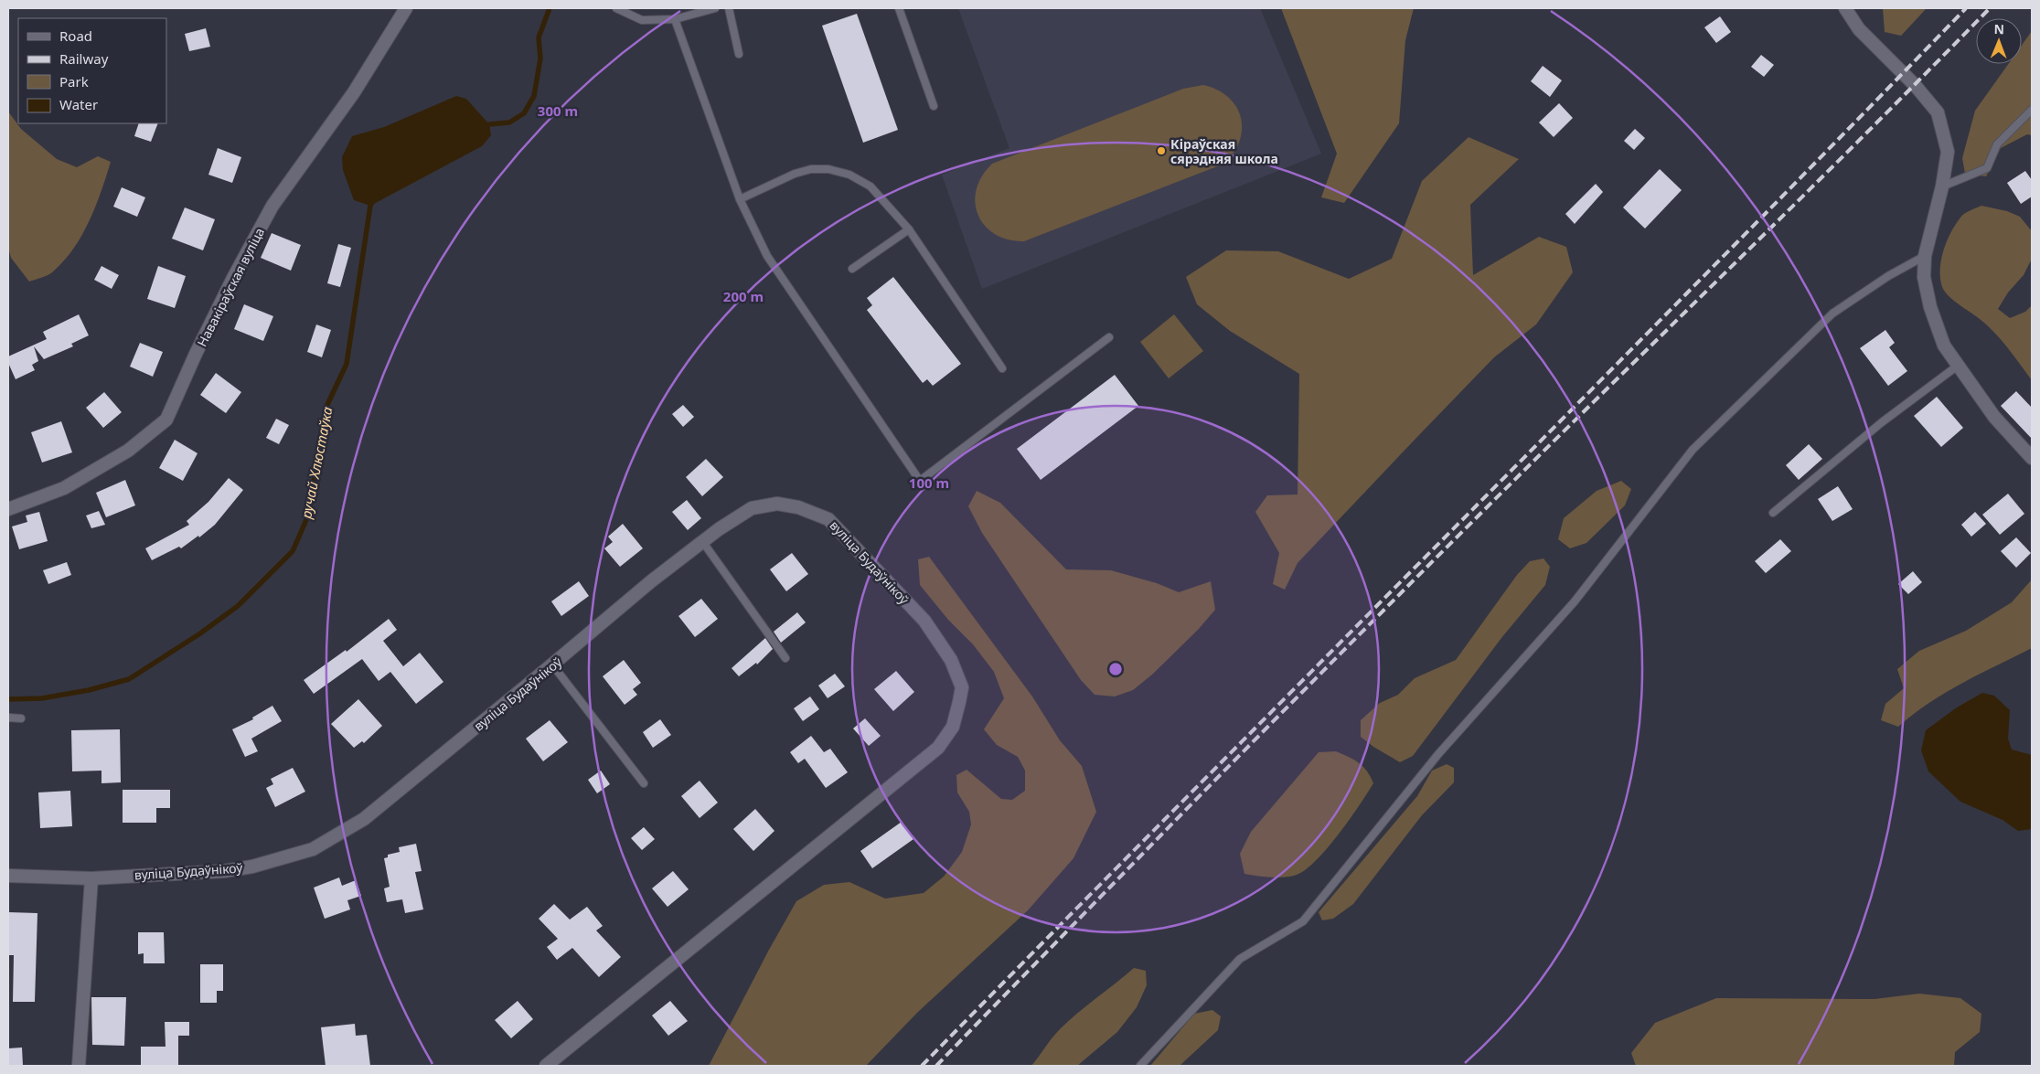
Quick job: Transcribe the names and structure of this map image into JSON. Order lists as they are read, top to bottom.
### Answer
{
  "streets": {
    "street": ["Навакіраўская вуліца", "вуліца Будаўнікоў"]
  },
  "water": ["ручай Хлюстаўка"],
  "places": ["Кіраўская сярэдняя школа"],
  "legend": [
    "Road",
    "Railway",
    "Park",
    "Water"
  ],
  "north": "top",
  "rings": ["300 m", "200 m", "100 m"]
}
